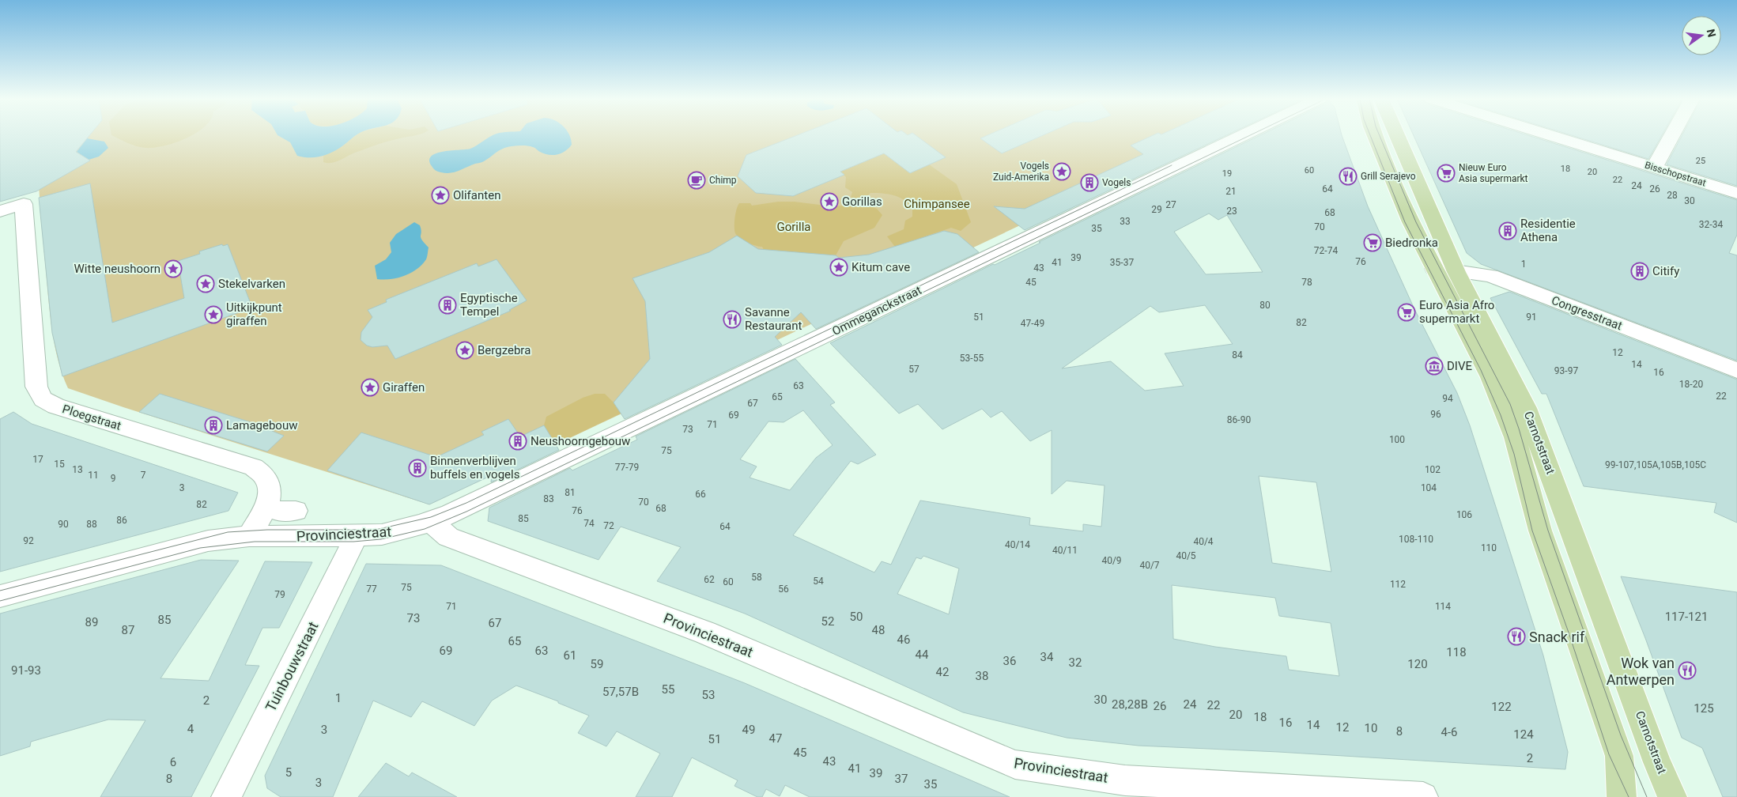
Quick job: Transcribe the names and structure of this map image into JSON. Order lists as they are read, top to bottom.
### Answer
{
  "streets": {
    "main road": ["Carnotstraat"],
    "street": [
      "Bisschopstraat",
      "Ommeganckstraat",
      "Congresstraat",
      "Ploegstraat",
      "Provinciestraat",
      "Tuinbouwstraat"
    ]
  },
  "crossings": [
    ["Ommeganckstraat", "Provinciestraat"],
    ["Congresstraat", "Carnotstraat"],
    ["Ploegstraat", "Provinciestraat"],
    ["Provinciestraat", "Tuinbouwstraat"]
  ],
  "parks": ["Chimpansee", "Gorilla"],
  "places": {
    "place": [
      "Vogels Zuid-Amerika",
      "Olifanten",
      "Gorillas",
      "Kitum cave",
      "Witte neushoorn",
      "Stekelvarken",
      "Uitkijkpunt giraffen",
      "Bergzebra",
      "Giraffen"
    ],
    "supermarket": ["Nieuw Euro Asia supermarkt", "Biedronka", "Euro Asia Afro supermarkt"],
    "restaurant": [
      "Grill Serajevo",
      "Savanne Restaurant",
      "Snack rif",
      "Wok van Antwerpen"
    ],
    "cafe": ["Chimp"],
    "building": [
      "Vogels",
      "Residentie Athena",
      "Citify",
      "Egyptische Tempel",
      "Lamagebouw",
      "Neushoorngebouw",
      "Binnenverblijven buffels en vogels"
    ],
    "museum": ["DIVE"]
  },
  "house_numbers": [
    "25",
    "18",
    "60",
    "20",
    "19",
    "22",
    "24",
    "64",
    "26",
    "21",
    "28",
    "30",
    "27",
    "29",
    "23",
    "68",
    "33",
    "32-34",
    "70",
    "35",
    "72-74",
    "39",
    "76",
    "41",
    "35-37",
    "1",
    "43",
    "45",
    "78",
    "80",
    "51",
    "91",
    "82",
    "47-49",
    "12",
    "84",
    "53-55",
    "14",
    "57",
    "93-97",
    "16",
    "18-20",
    "63",
    "22",
    "65",
    "94",
    "67",
    "96",
    "69",
    "86-90",
    "71",
    "73",
    "100",
    "75",
    "17",
    "15",
    "99-107,105A,105B,105C",
    "77-79",
    "13",
    "102",
    "11",
    "7",
    "9",
    "3",
    "104",
    "81",
    "66",
    "83",
    "70",
    "82",
    "68",
    "76",
    "106",
    "85",
    "86",
    "74",
    "90",
    "88",
    "72",
    "64",
    "108-110",
    "92",
    "40/4",
    "40/14",
    "110",
    "40/11",
    "40/5",
    "40/9",
    "40/7",
    "58",
    "62",
    "54",
    "60",
    "112",
    "75",
    "77",
    "56",
    "79",
    "71",
    "114",
    "50",
    "117-121",
    "73",
    "85",
    "52",
    "89",
    "67",
    "87",
    "48",
    "46",
    "65",
    "69",
    "63",
    "118",
    "44",
    "61",
    "34",
    "36",
    "32",
    "59",
    "120",
    "91-93",
    "42",
    "38",
    "55",
    "57,57B",
    "53",
    "1",
    "30",
    "2",
    "28,28B",
    "24",
    "22",
    "26",
    "122",
    "125",
    "20",
    "18",
    "16",
    "14",
    "12",
    "10",
    "4",
    "3",
    "49",
    "8",
    "4-6",
    "124",
    "47",
    "51",
    "45",
    "2",
    "43",
    "6",
    "41",
    "5",
    "39",
    "8",
    "37",
    "3",
    "35"
  ],
  "north": "right"
}
